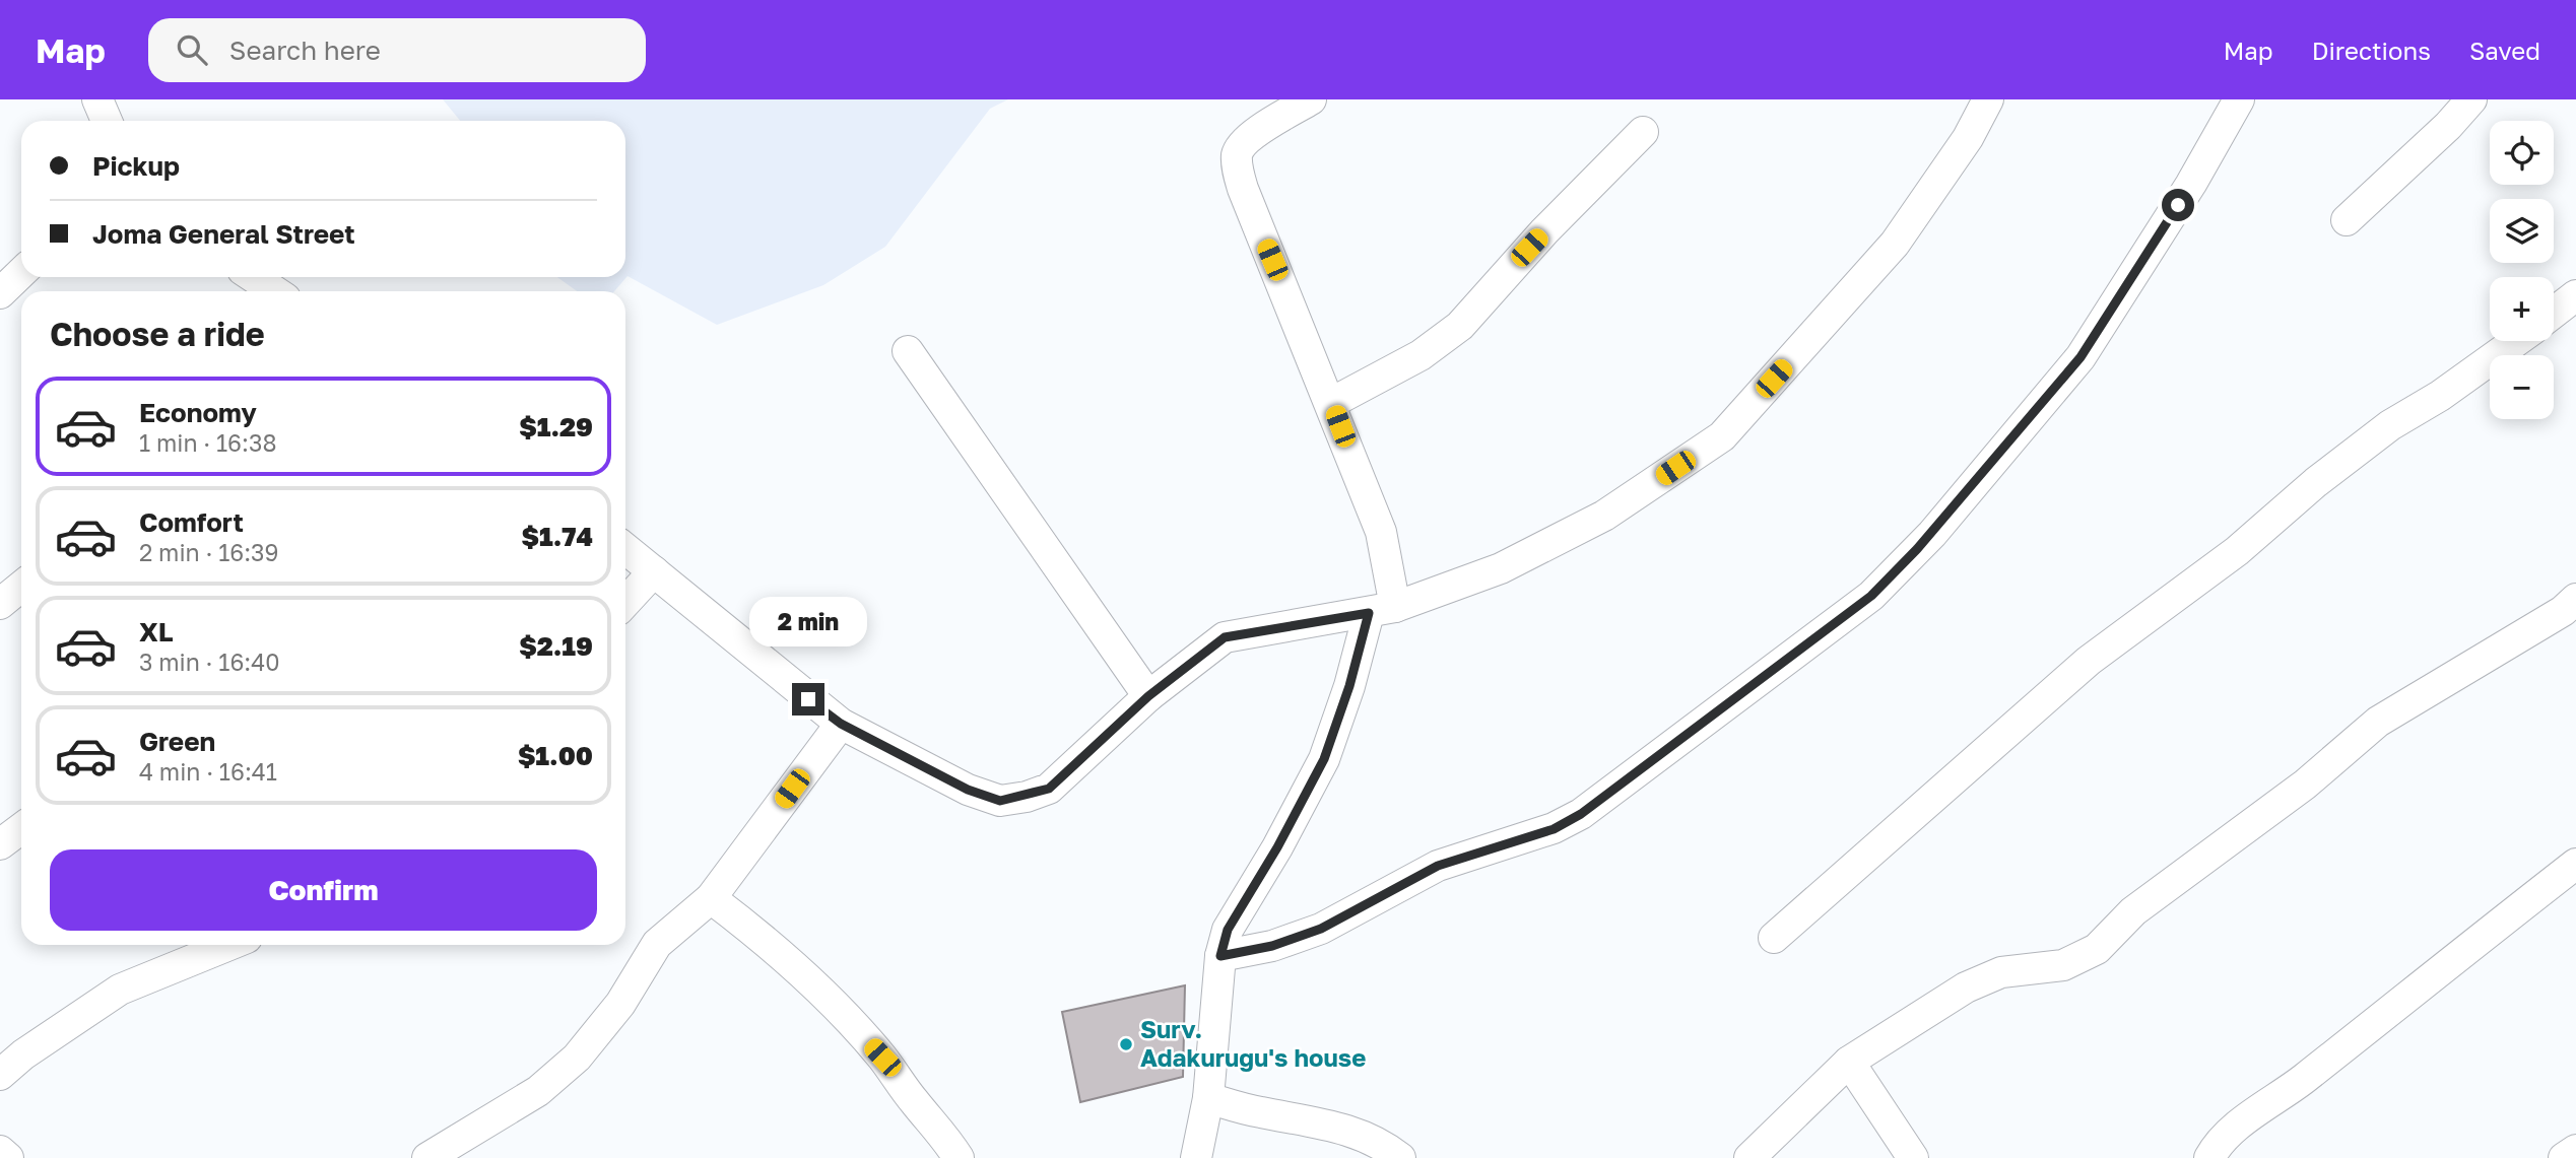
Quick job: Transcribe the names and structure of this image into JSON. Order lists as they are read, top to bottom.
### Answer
{
  "places": ["Surv. Adakurugu's house"],
  "page": {
    "header": "Map",
    "search": "Search here",
    "nav": ["Map", "Directions", "Saved"],
    "map_buttons": ["+", "−"],
    "banner": ["Pickup", "Joma General Street"],
    "heading": "Choose a ride",
    "list": [
      {
        "name": "Economy",
        "note": "1 min · 16:38",
        "value": "$1.29"
      },
      {
        "name": "Comfort",
        "note": "2 min · 16:39",
        "value": "$1.74"
      },
      {
        "name": "XL",
        "note": "3 min · 16:40",
        "value": "$2.19"
      },
      {
        "name": "Green",
        "note": "4 min · 16:41",
        "value": "$1.00"
      }
    ],
    "bubble": "2 min",
    "buttons": "Confirm"
  }
}
